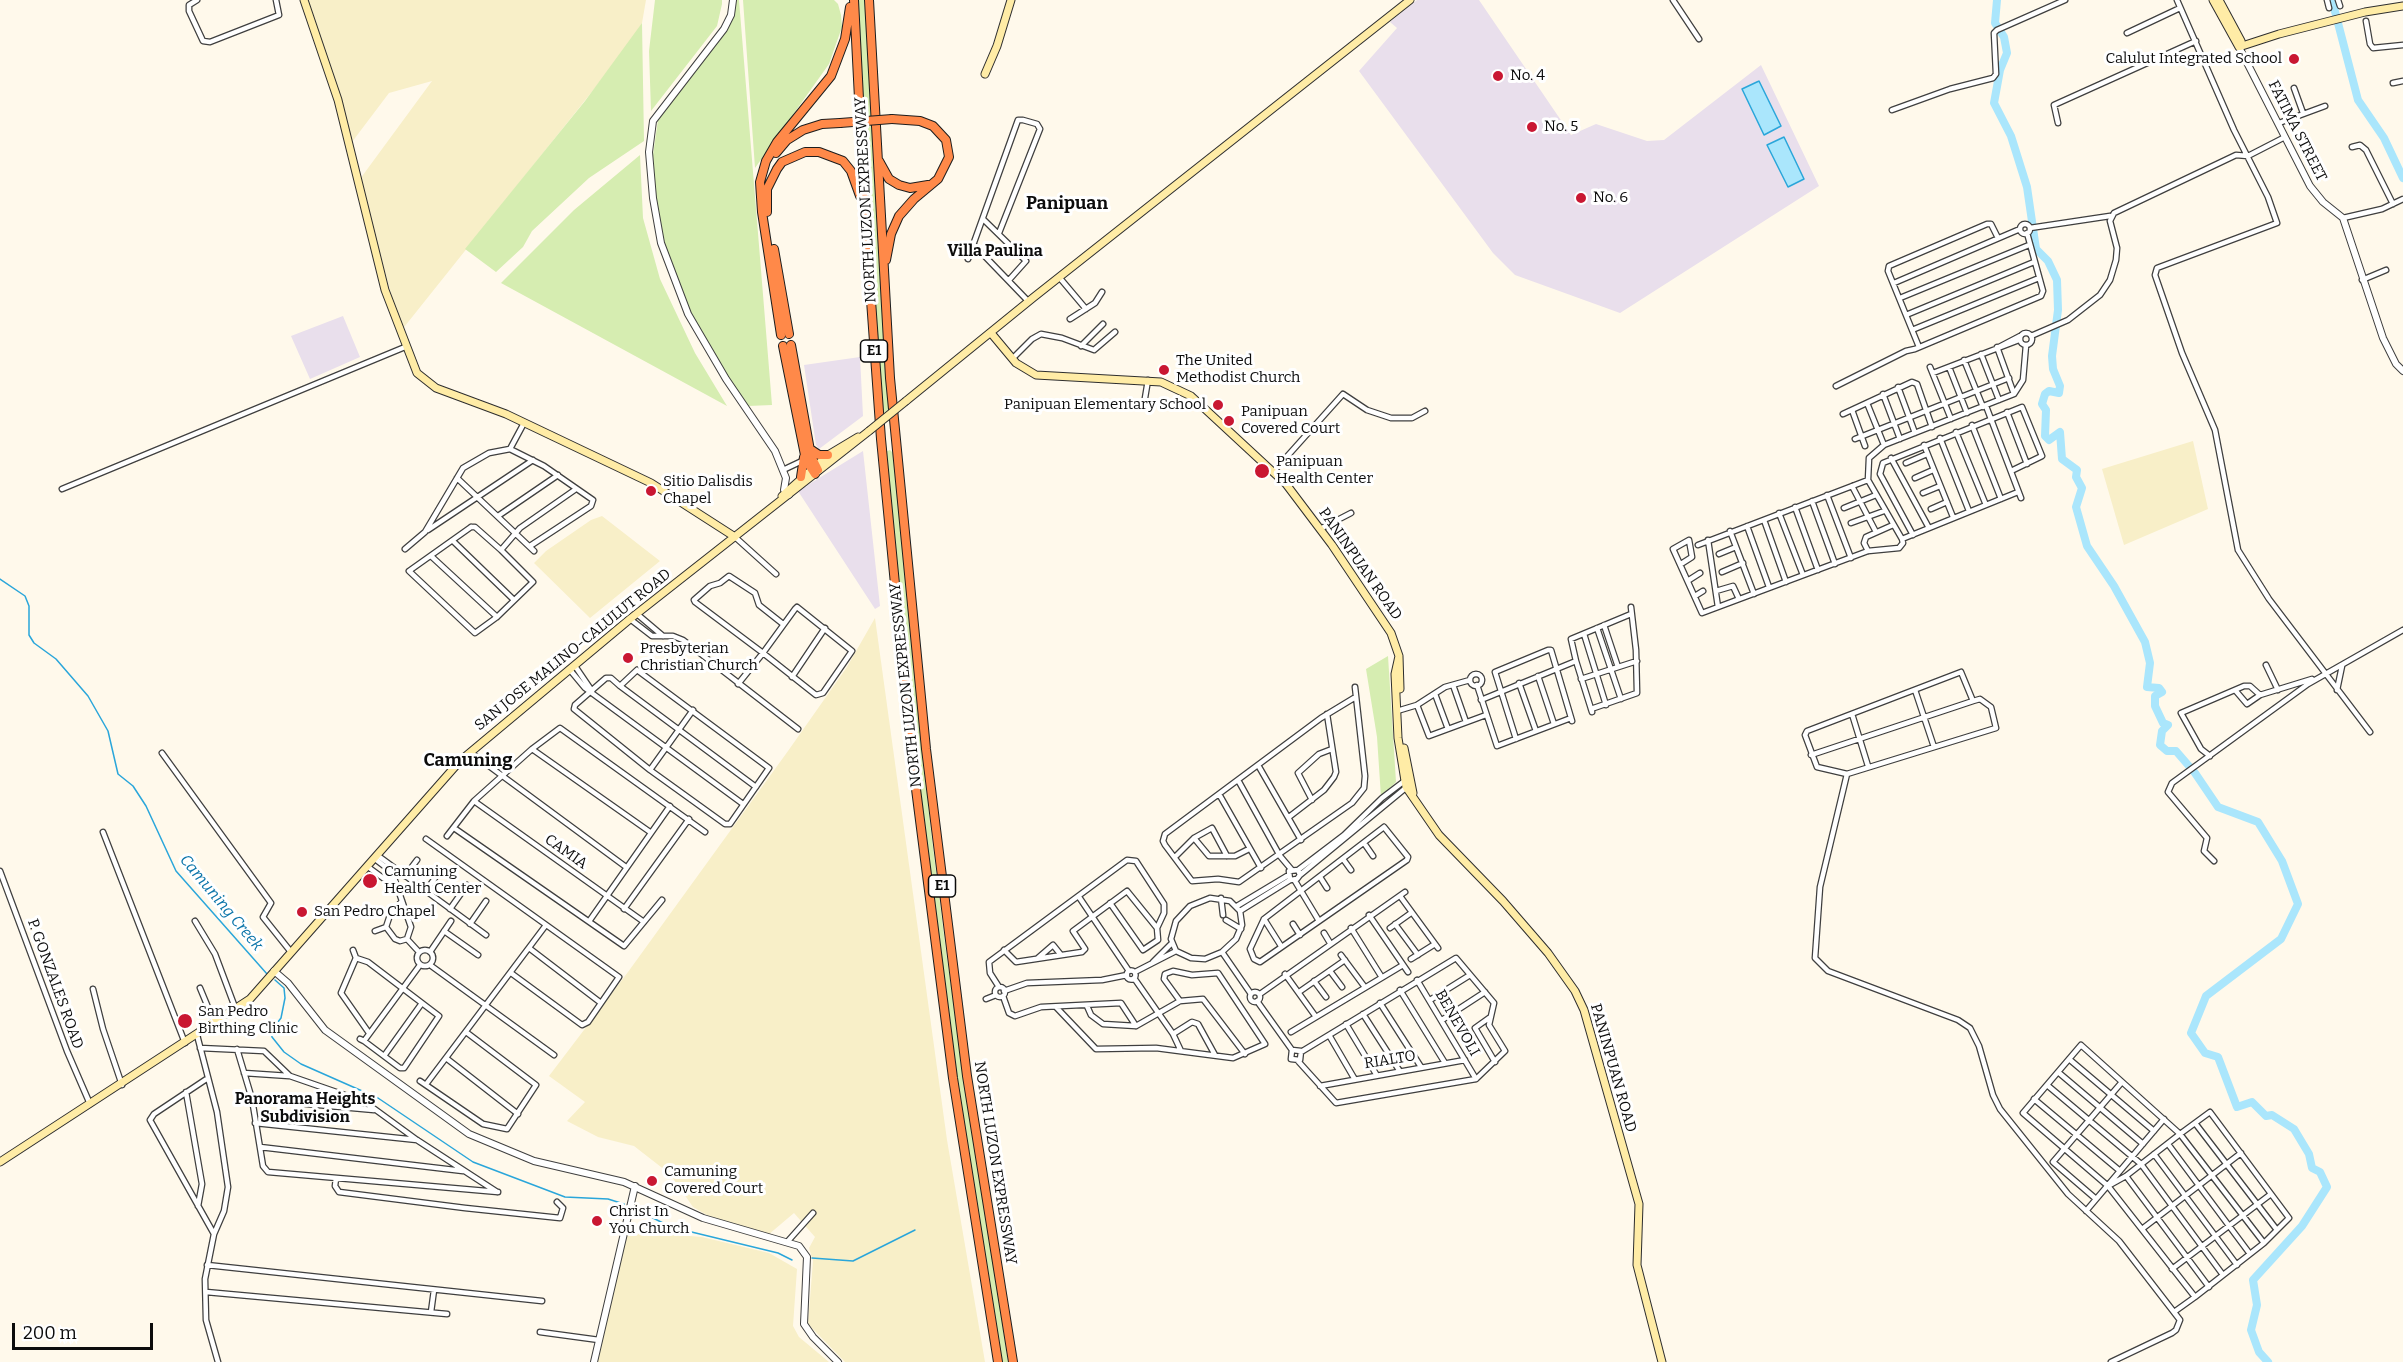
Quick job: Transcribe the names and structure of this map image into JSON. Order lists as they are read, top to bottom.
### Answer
{
  "streets": {
    "highway": ["NORTH LUZON EXPRESSWAY", "E1"],
    "main road": ["PANINPUAN ROAD", "SAN JOSE MALINO-CALULUT ROAD"],
    "street": [
      "FATIMA STREET",
      "CAMIA",
      "P. GONZALES ROAD",
      "BENEVOLI",
      "RIALTO"
    ]
  },
  "crossings": [
    ["SAN JOSE MALINO-CALULUT ROAD", "P. GONZALES ROAD"],
    ["BENEVOLI", "RIALTO"]
  ],
  "districts": [
    "Panipuan",
    "Villa Paulina",
    "Camuning",
    "Panorama Heights Subdivision"
  ],
  "water": ["Camuning Creek"],
  "places": [
    "Calulut Integrated School",
    "No. 4",
    "No. 5",
    "No. 6",
    "The United Methodist Church",
    "Panipuan Elementary School",
    "Panipuan Covered Court",
    "Panipuan Health Center",
    "Sitio Dalisdis Chapel",
    "Presbyterian Christian Church",
    "Camuning Health Center",
    "San Pedro Chapel",
    "San Pedro Birthing Clinic",
    "Camuning Covered Court",
    "Christ In You Church"
  ],
  "scale_bar": "200 m"
}
